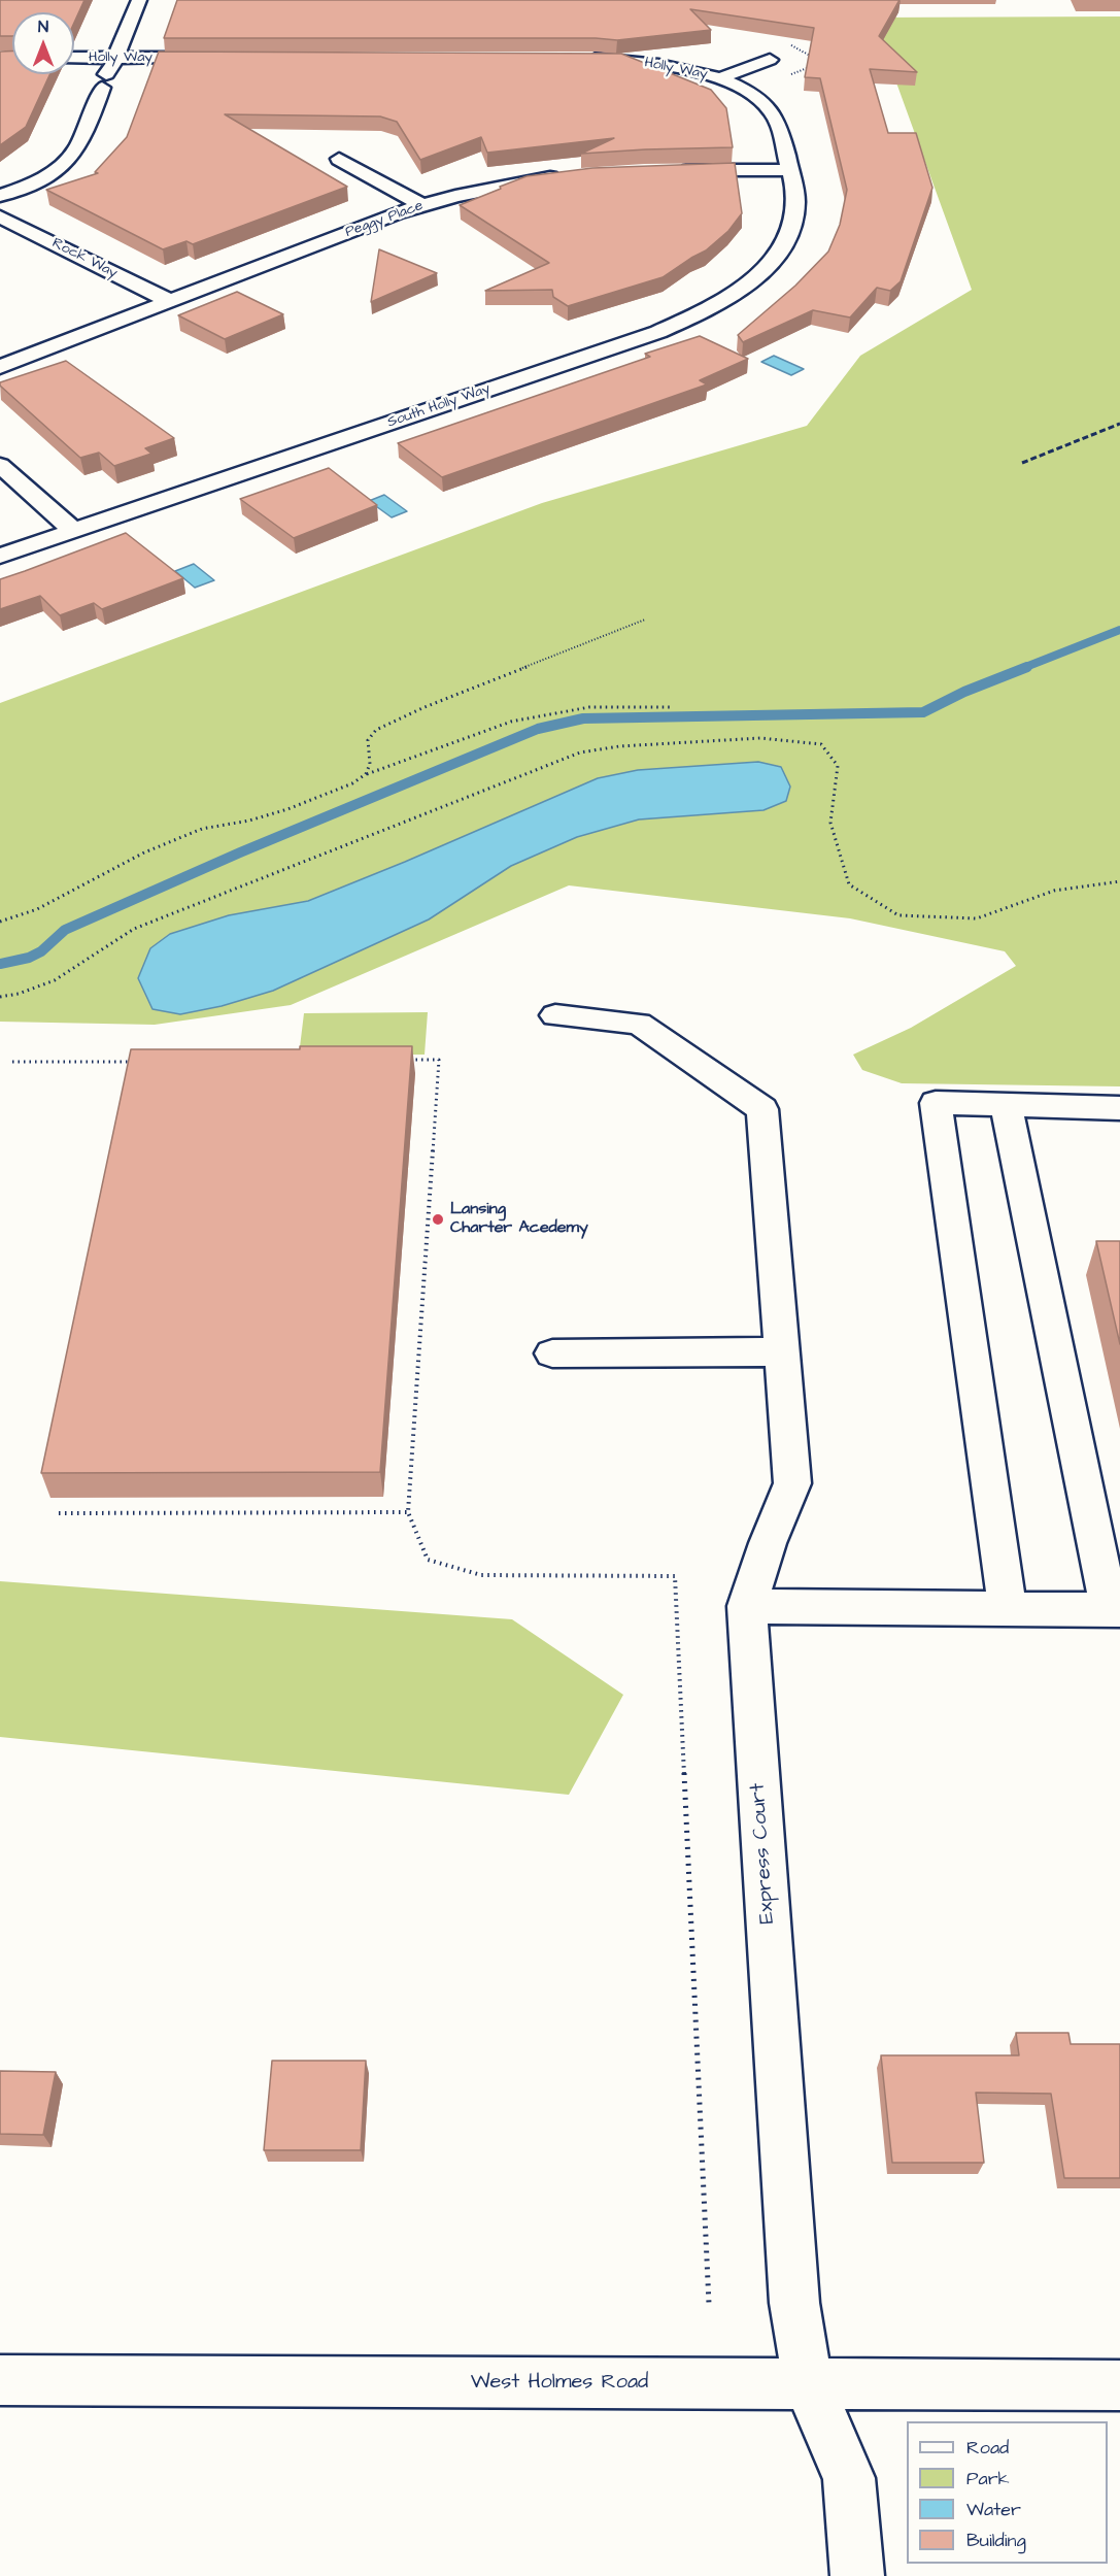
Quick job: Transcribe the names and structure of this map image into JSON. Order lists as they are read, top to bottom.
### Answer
{
  "streets": {
    "street": [
      "Holly Way",
      "Peggy Place",
      "Rock Way",
      "South Holly Way",
      "Express Court",
      "West Holmes Road"
    ]
  },
  "crossings": [
    ["Holly Way", "South Holly Way"],
    ["Peggy Place", "Rock Way"],
    ["Express Court", "West Holmes Road"]
  ],
  "places": ["Lansing Charter Acedemy"],
  "legend": [
    "Road",
    "Park",
    "Water",
    "Building"
  ],
  "north": "top"
}
